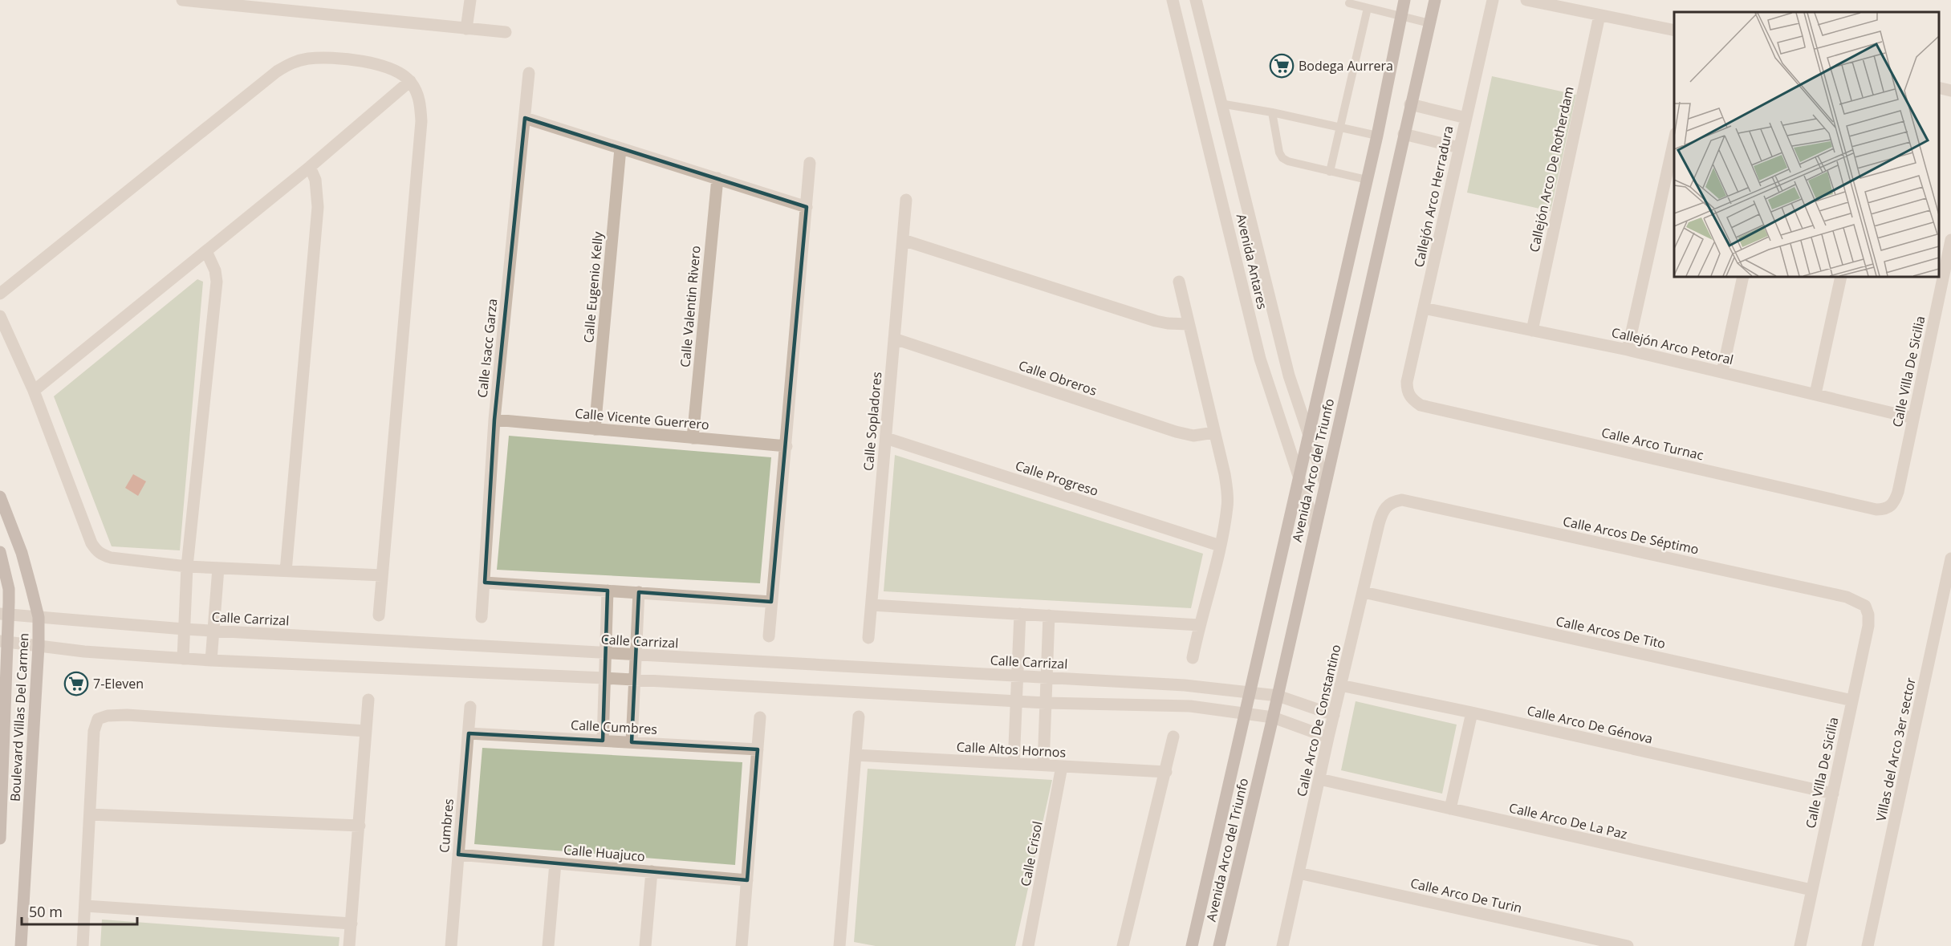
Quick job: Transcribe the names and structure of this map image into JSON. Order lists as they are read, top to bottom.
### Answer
{
  "streets": {
    "street": [
      "Callejón Arco De Rotherdam",
      "Callejón Arco Herradura",
      "Avenida Antares",
      "Calle Eugenio Kelly",
      "Calle Valentin Rivero",
      "Callejón Arco Petoral",
      "Calle Isacc Garza",
      "Calle Villa De Sicilia",
      "Calle Obreros",
      "Calle Vicente Guerrero",
      "Calle Sopladores",
      "Calle Arco Turnac",
      "Avenida Arco del Triunfo",
      "Calle Progreso",
      "Calle Arcos De Séptimo",
      "Calle Carrizal",
      "Calle Arcos De Tito",
      "Boulevard Villas Del Carmen",
      "Calle Arco De Constantino",
      "Calle Arco De Génova",
      "Calle Cumbres",
      "Calle Altos Hornos",
      "Villas del Arco 3er sector",
      "Calle Arco De La Paz",
      "Cumbres",
      "Calle Huajuco",
      "Calle Crisol",
      "Calle Arco De Turin"
    ]
  },
  "crossings": [
    ["Callejón Arco De Rotherdam", "Callejón Arco Petoral"],
    ["Callejón Arco Herradura", "Callejón Arco Petoral"],
    ["Callejón Arco Herradura", "Calle Arco Turnac"],
    ["Avenida Antares", "Avenida Arco del Triunfo"],
    ["Calle Eugenio Kelly", "Calle Vicente Guerrero"],
    ["Calle Valentin Rivero", "Calle Vicente Guerrero"],
    ["Callejón Arco Petoral", "Calle Villa De Sicilia"],
    ["Calle Isacc Garza", "Calle Vicente Guerrero"],
    ["Calle Villa De Sicilia", "Calle Arco Turnac"],
    ["Calle Villa De Sicilia", "Calle Arcos De Séptimo"],
    ["Calle Villa De Sicilia", "Calle Arcos De Tito"],
    ["Calle Villa De Sicilia", "Calle Arco De Génova"],
    ["Calle Villa De Sicilia", "Calle Arco De La Paz"],
    ["Calle Obreros", "Calle Sopladores"],
    ["Calle Sopladores", "Calle Progreso"],
    ["Avenida Arco del Triunfo", "Calle Carrizal"],
    ["Calle Arcos De Séptimo", "Calle Arco De Constantino"],
    ["Calle Carrizal", "Boulevard Villas Del Carmen"],
    ["Calle Carrizal", "Calle Arco De Constantino"],
    ["Calle Arcos De Tito", "Calle Arco De Constantino"],
    ["Calle Arco De Constantino", "Calle Arco De Génova"],
    ["Calle Arco De Constantino", "Calle Arco De La Paz"],
    ["Calle Arco De Constantino", "Calle Arco De Turin"],
    ["Calle Cumbres", "Cumbres"],
    ["Calle Altos Hornos", "Calle Crisol"],
    ["Cumbres", "Calle Huajuco"]
  ],
  "places": {
    "supermarket": ["Bodega Aurrera", "7-Eleven"]
  },
  "scale_bar": "50 m"
}
